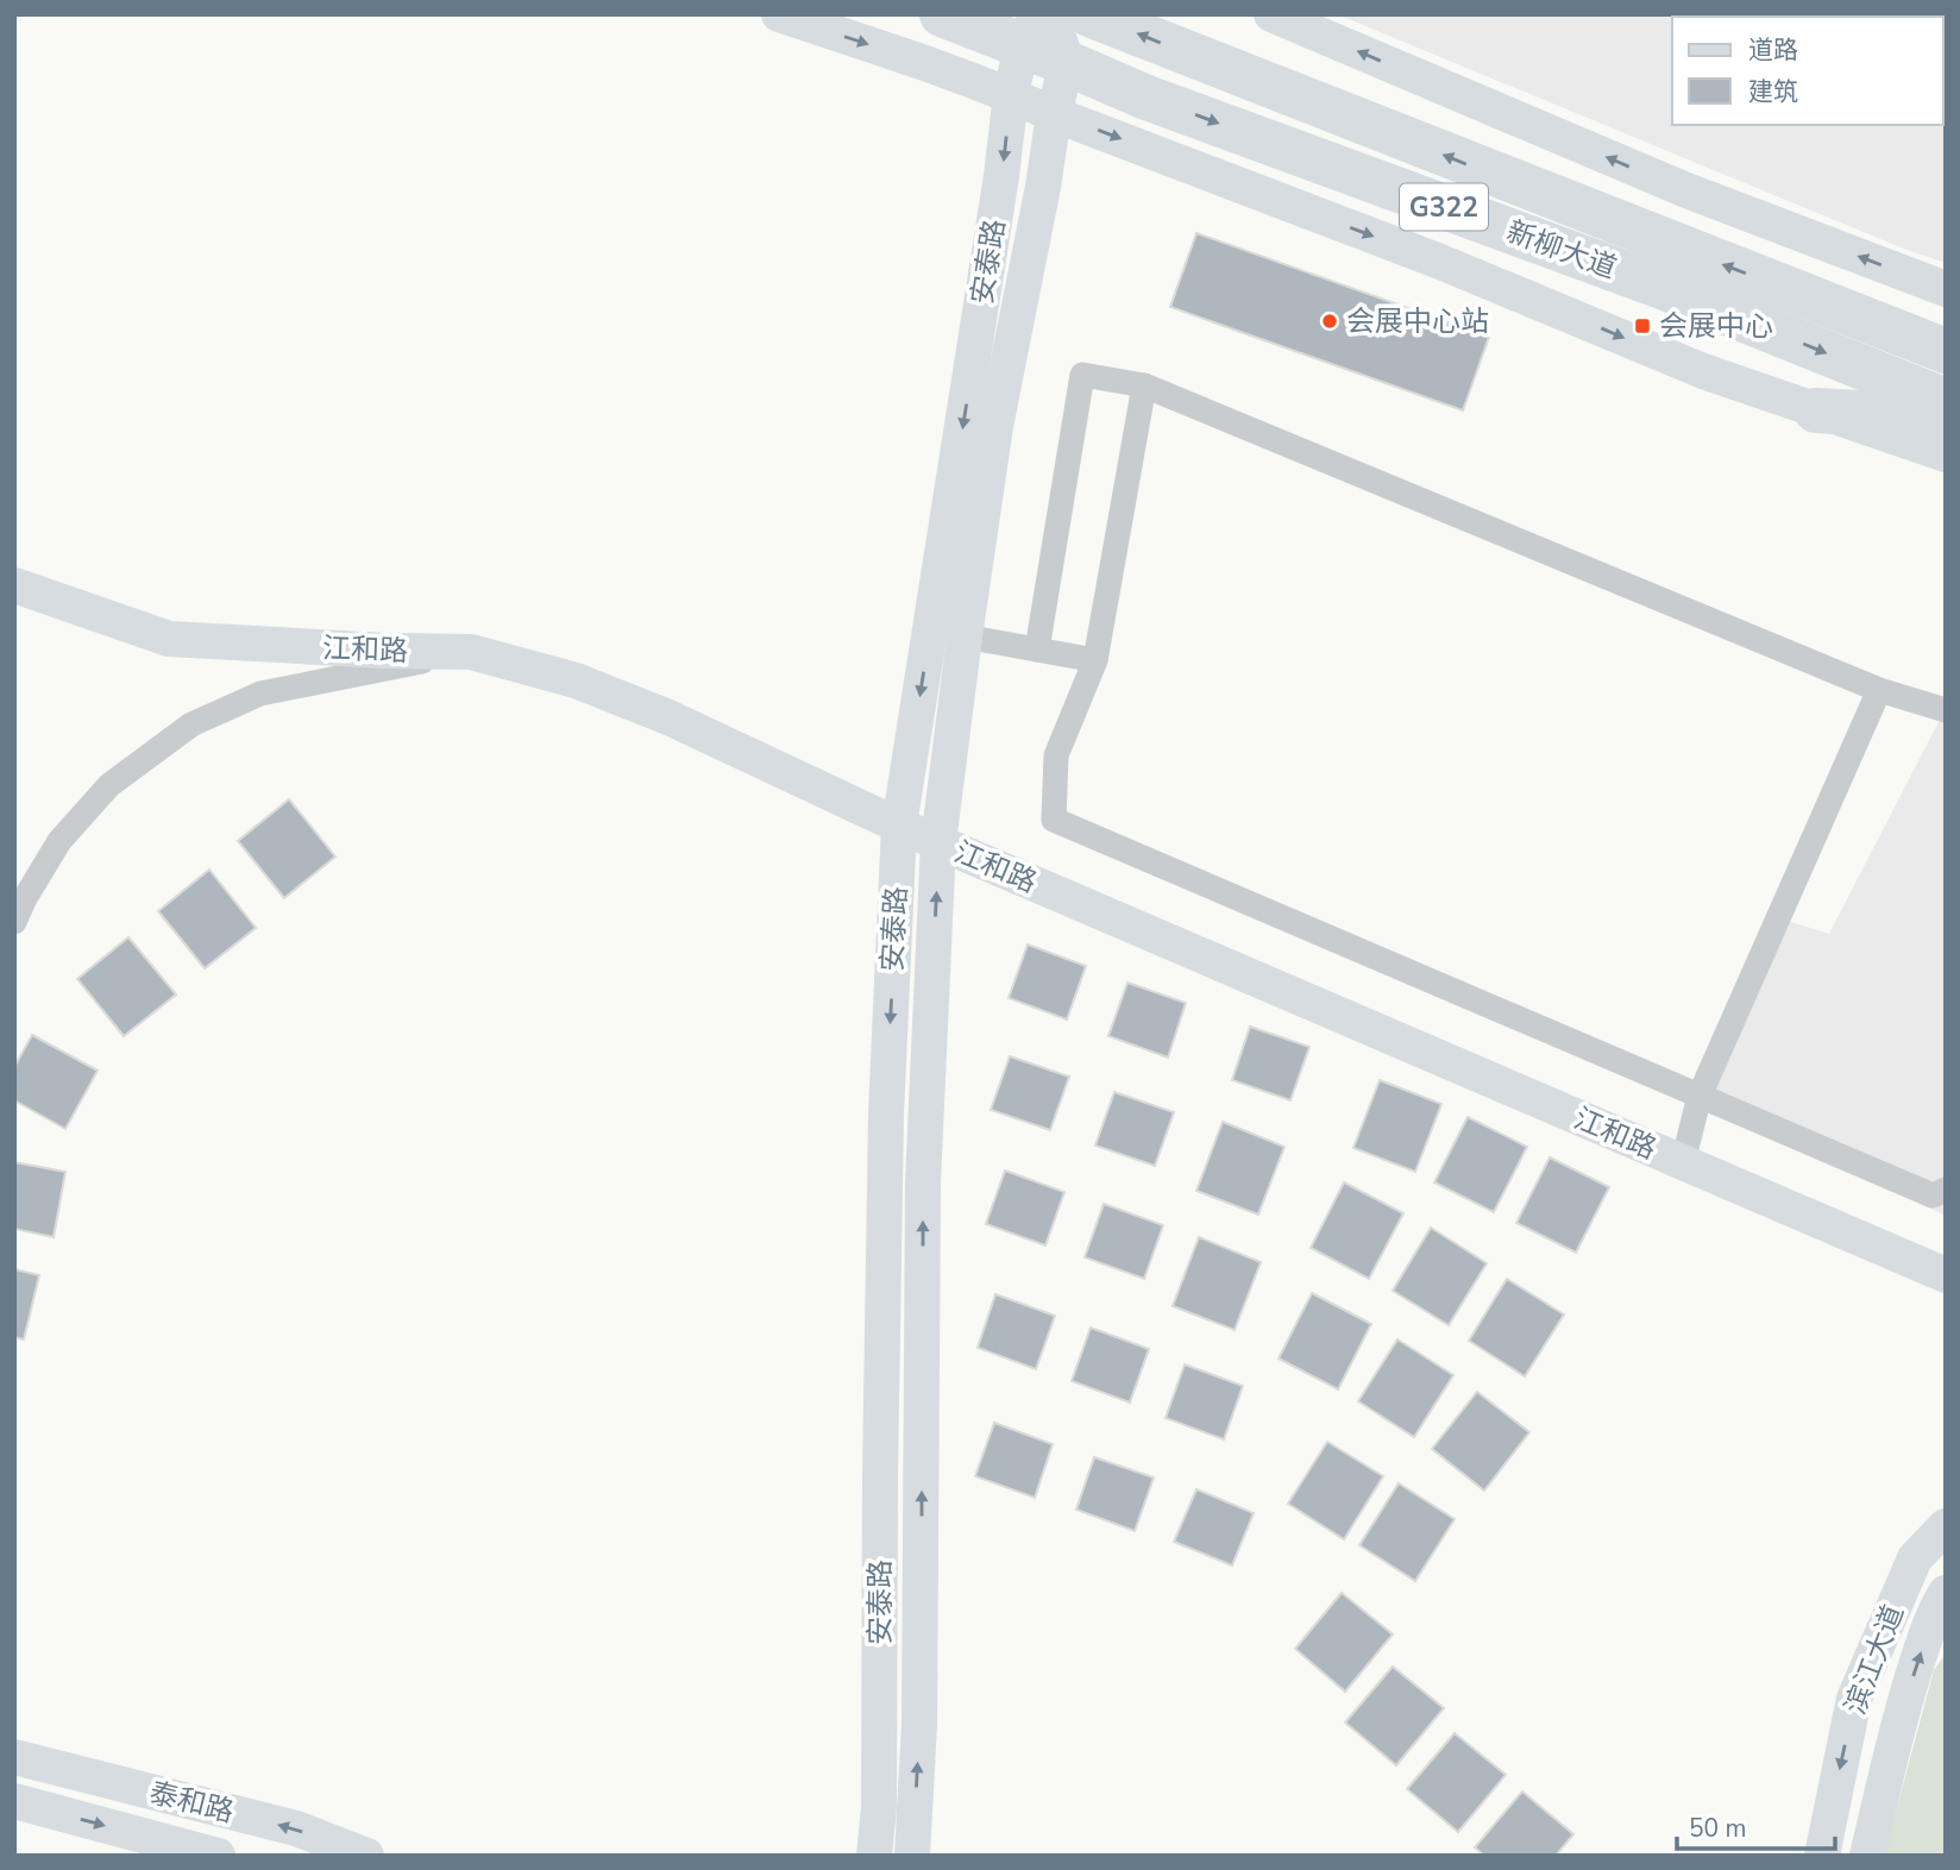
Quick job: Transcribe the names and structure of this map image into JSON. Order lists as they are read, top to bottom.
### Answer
{
  "streets": {
    "highway": ["G322", "新柳大道"],
    "street": [
      "安泰路",
      "江和路",
      "滨江大道",
      "泰和路"
    ]
  },
  "crossings": [
    ["新柳大道", "安泰路"],
    ["安泰路", "江和路"]
  ],
  "places": {
    "other": ["会展中心站"],
    "transit": ["会展中心"]
  },
  "legend": ["道路", "建筑"],
  "scale_bar": "50 m"
}
